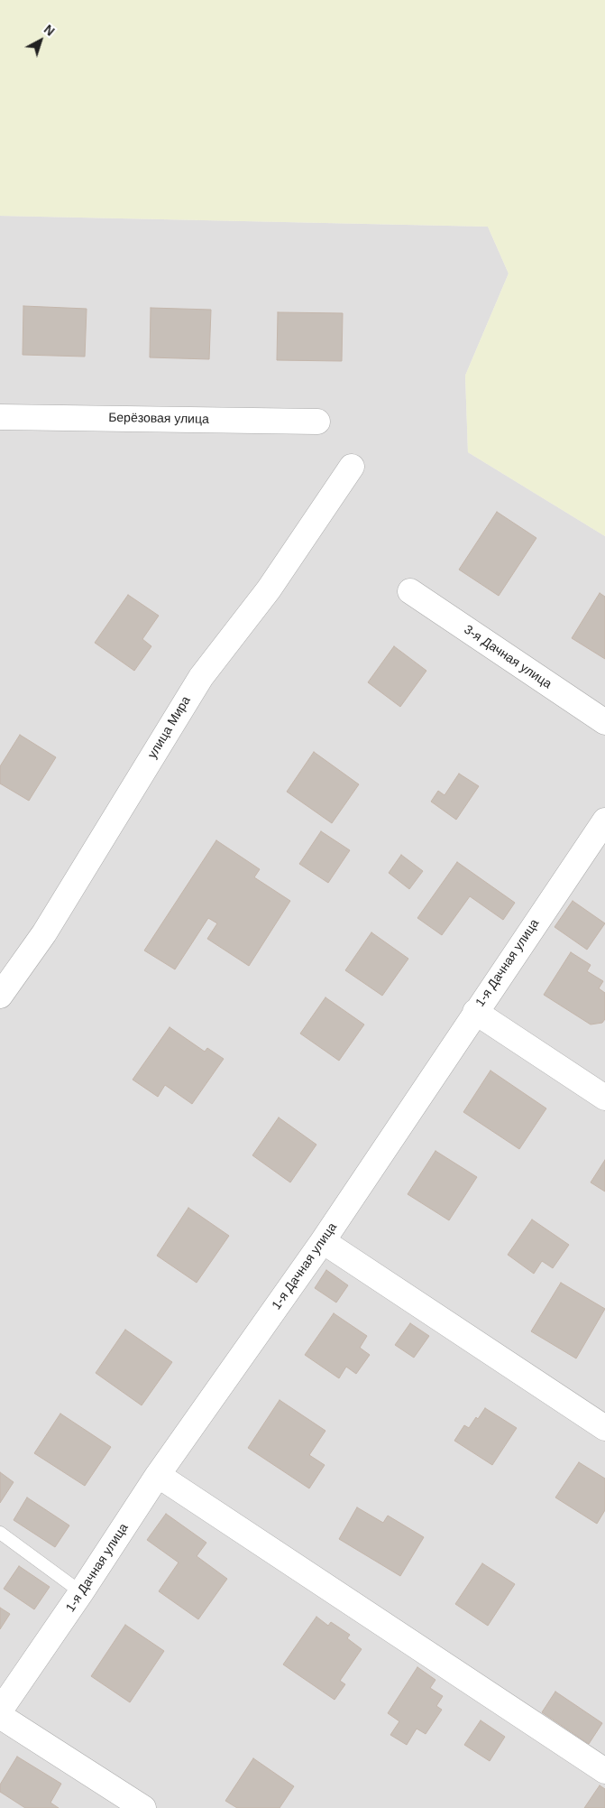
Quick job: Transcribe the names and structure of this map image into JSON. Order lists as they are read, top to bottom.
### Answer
{
  "streets": {
    "street": [
      "Берёзовая улица",
      "3-я Дачная улица",
      "улица Мира",
      "1-я Дачная улица"
    ]
  },
  "north": "top right"
}
